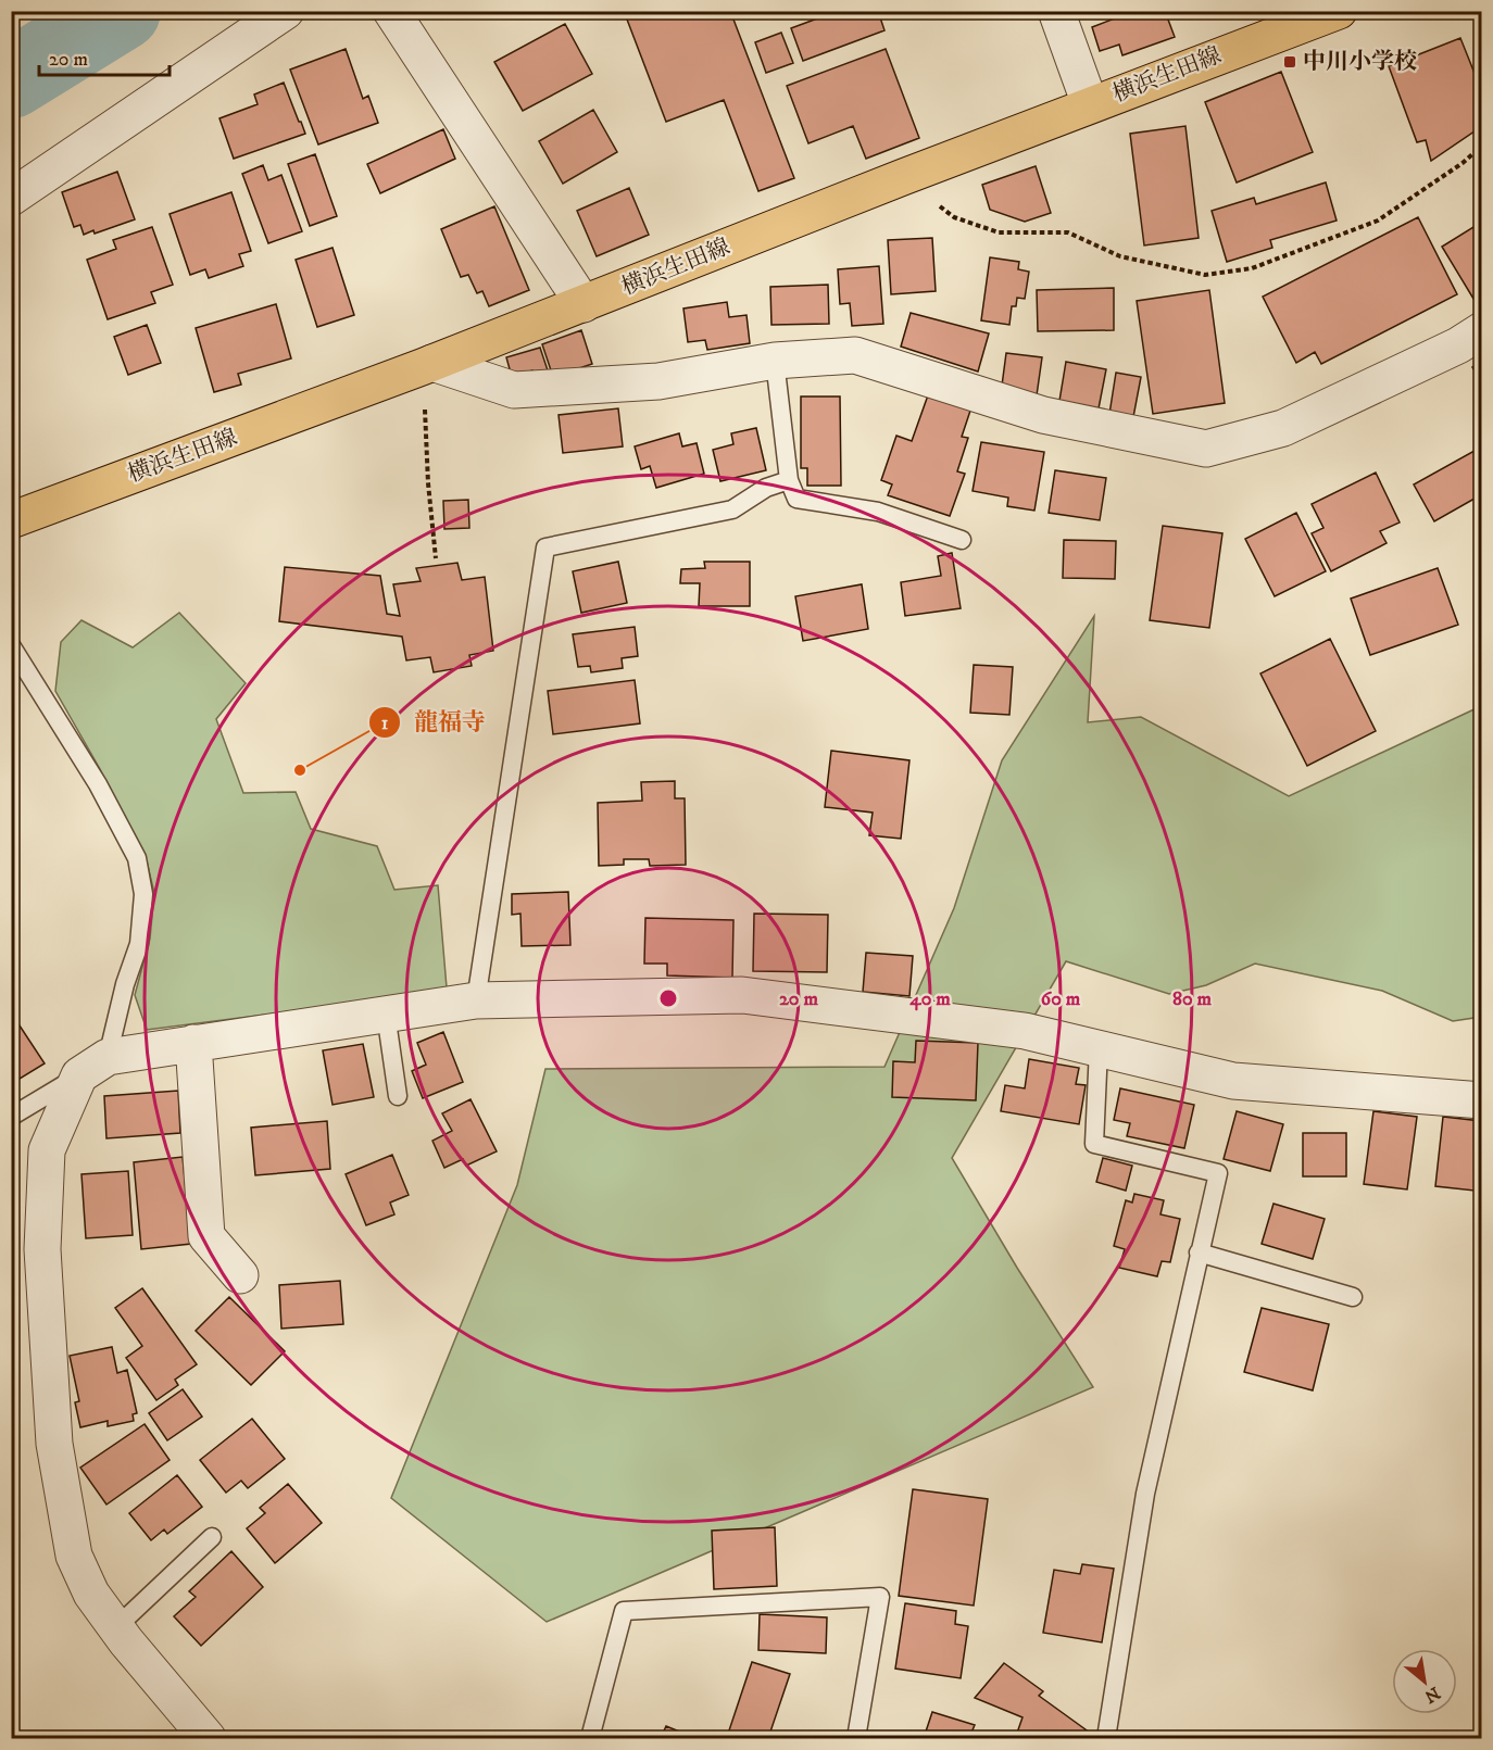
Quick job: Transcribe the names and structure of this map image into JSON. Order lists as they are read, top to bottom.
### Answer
{
  "streets": {
    "main road": ["横浜生田線"]
  },
  "places": {
    "transit": ["中川小学校"],
    "other": ["龍福寺"]
  },
  "scale_bar": "20 m",
  "north": "bottom right",
  "rings": [
    "20 m",
    "40 m",
    "60 m",
    "80 m"
  ]
}
